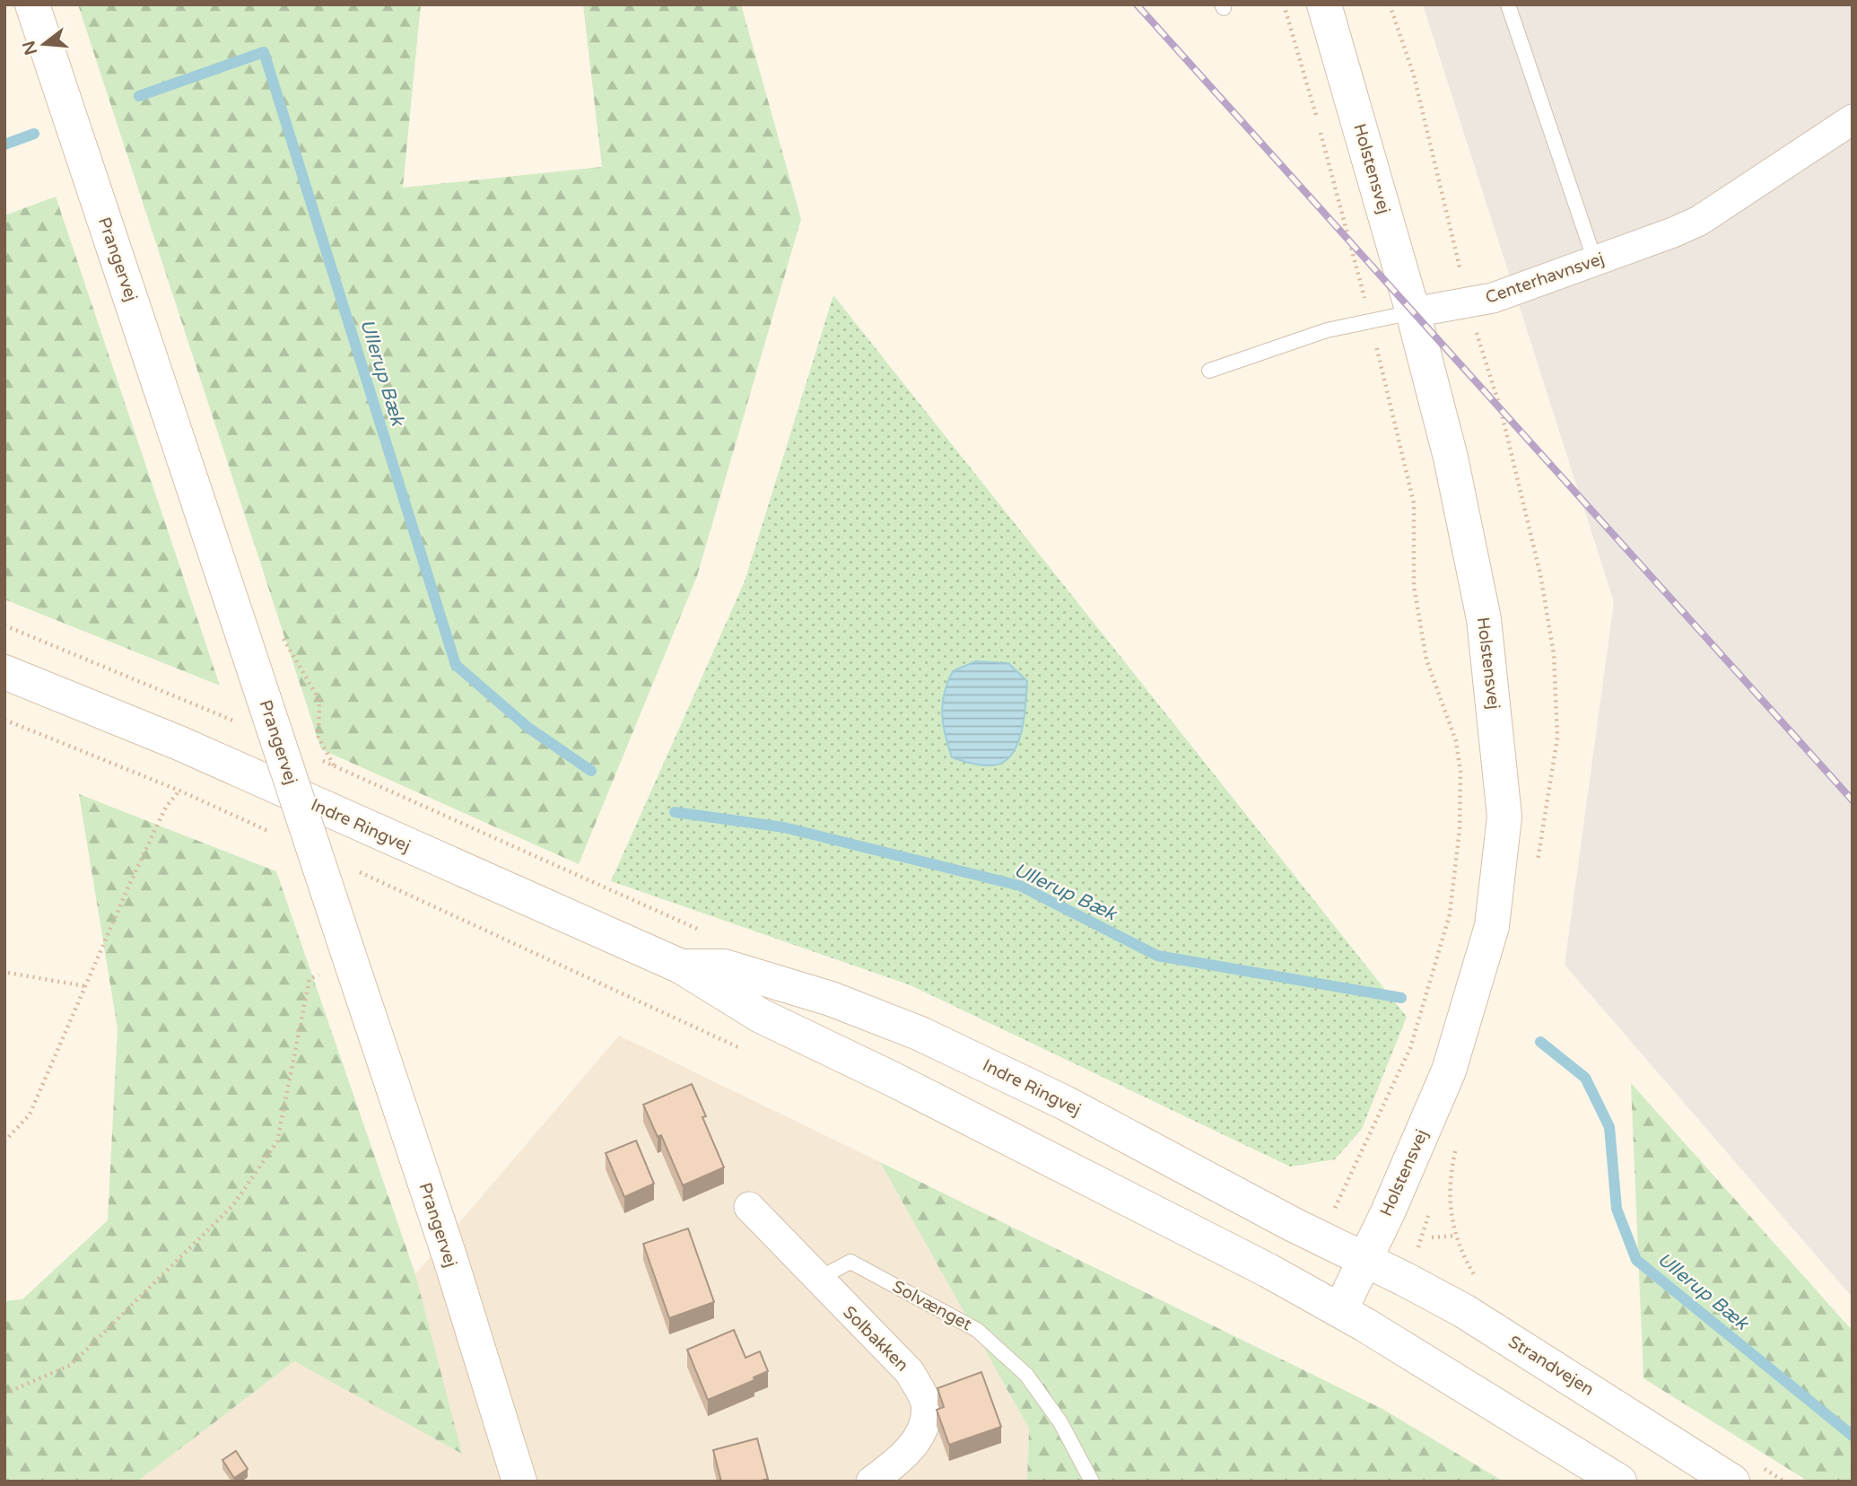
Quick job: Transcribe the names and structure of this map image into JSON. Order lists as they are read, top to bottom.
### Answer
{
  "streets": {
    "street": [
      "Holstensvej",
      "Prangervej",
      "Centerhavnsvej",
      "Indre Ringvej",
      "Solbakken",
      "Strandvejen"
    ],
    "lane": ["Solvænget"]
  },
  "crossings": [
    ["Holstensvej", "Centerhavnsvej"],
    ["Holstensvej", "Indre Ringvej"],
    ["Holstensvej", "Strandvejen"],
    ["Indre Ringvej", "Strandvejen"],
    ["Solvænget", "Solbakken"]
  ],
  "water": ["Ullerup Bæk"],
  "north": "left"
}
